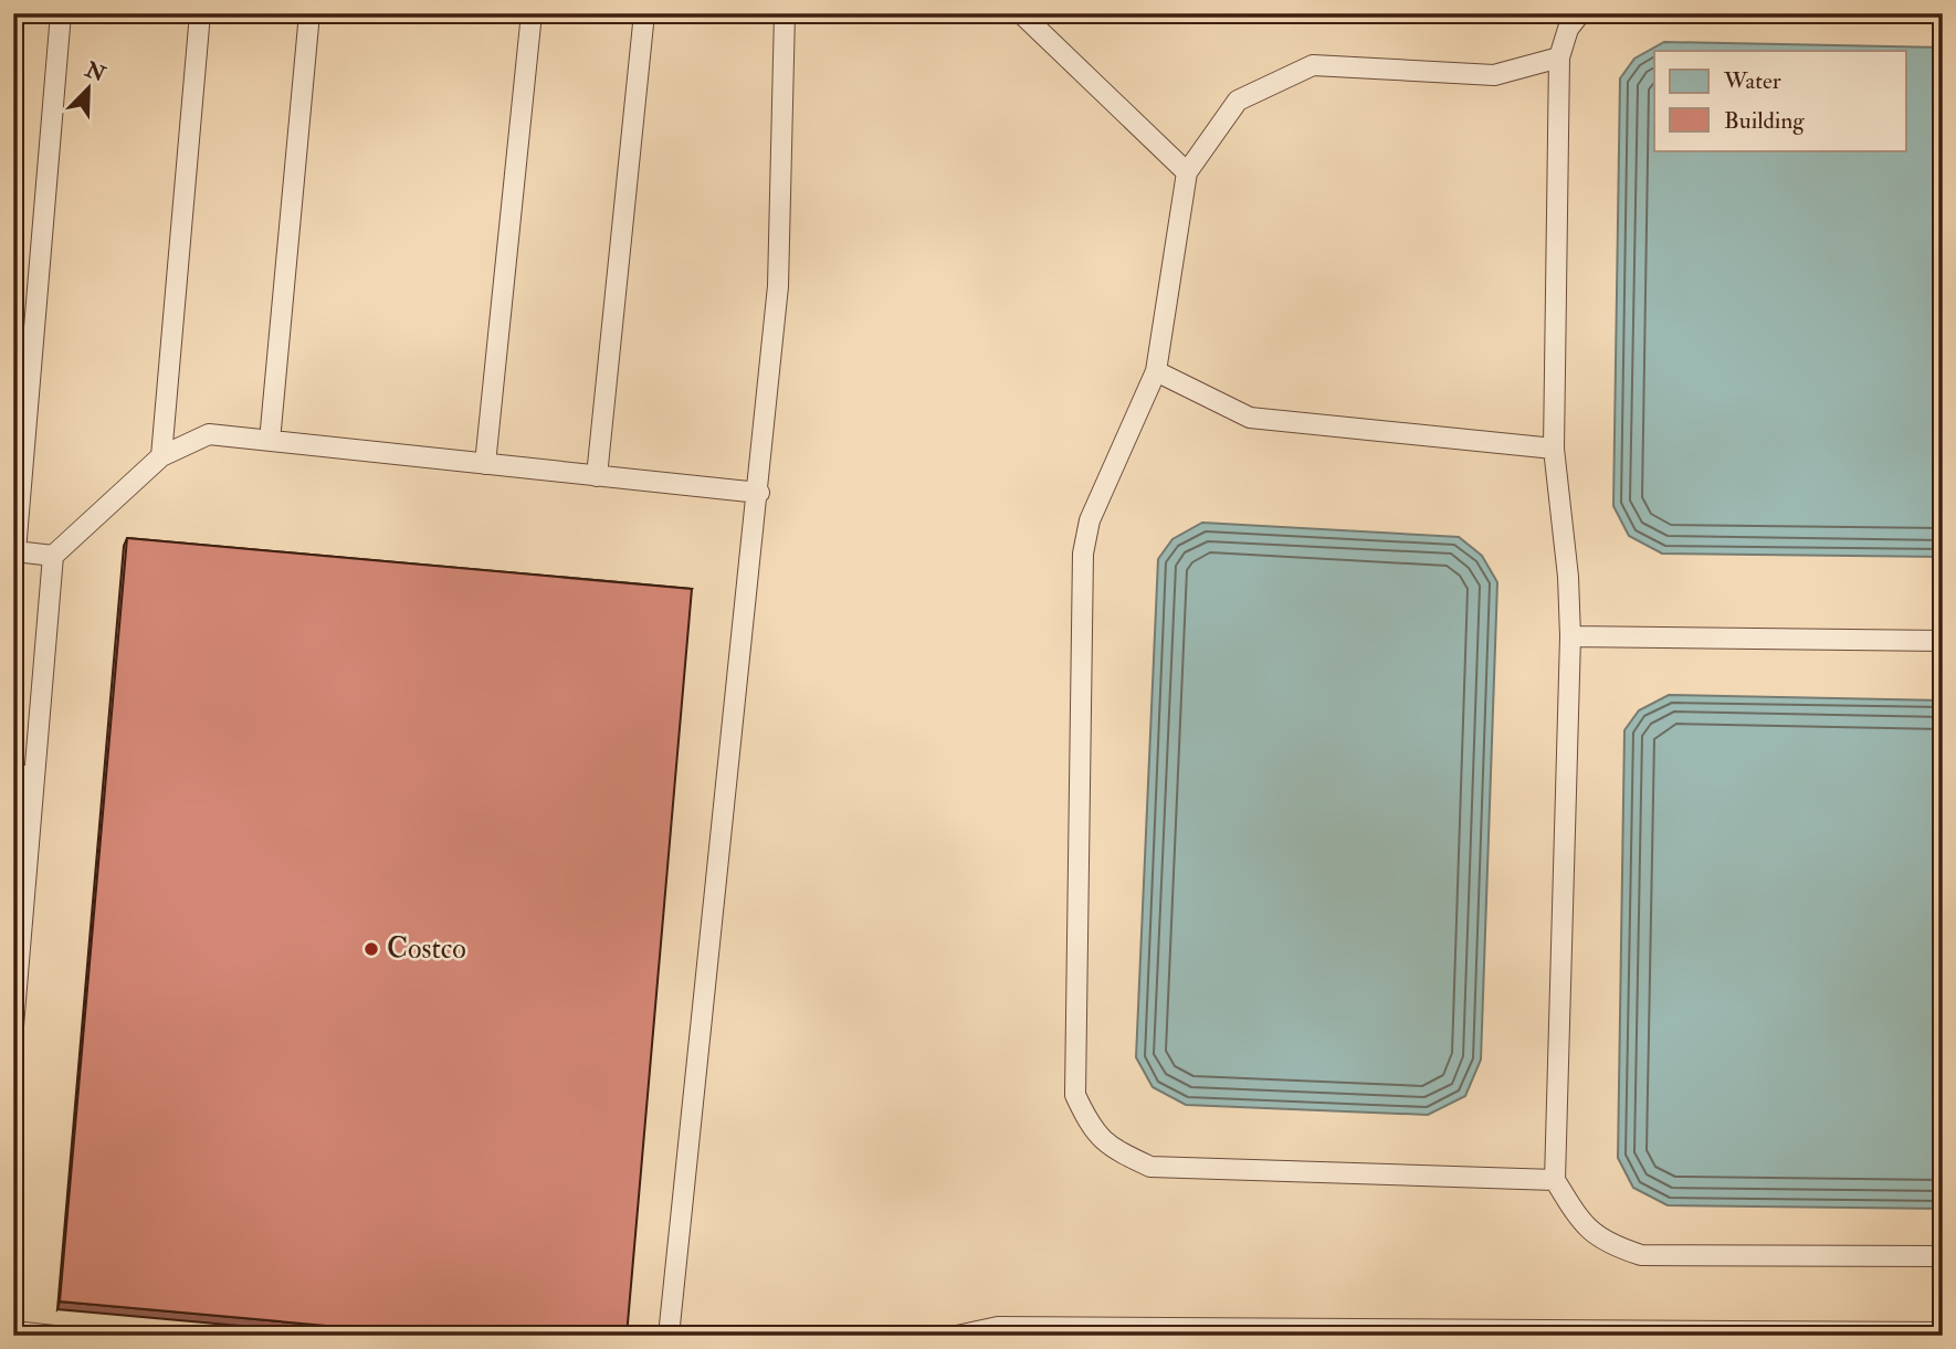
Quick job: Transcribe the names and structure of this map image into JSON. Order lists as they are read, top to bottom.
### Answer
{
  "places": ["Costco"],
  "legend": ["Water", "Building"],
  "north": "top right"
}
